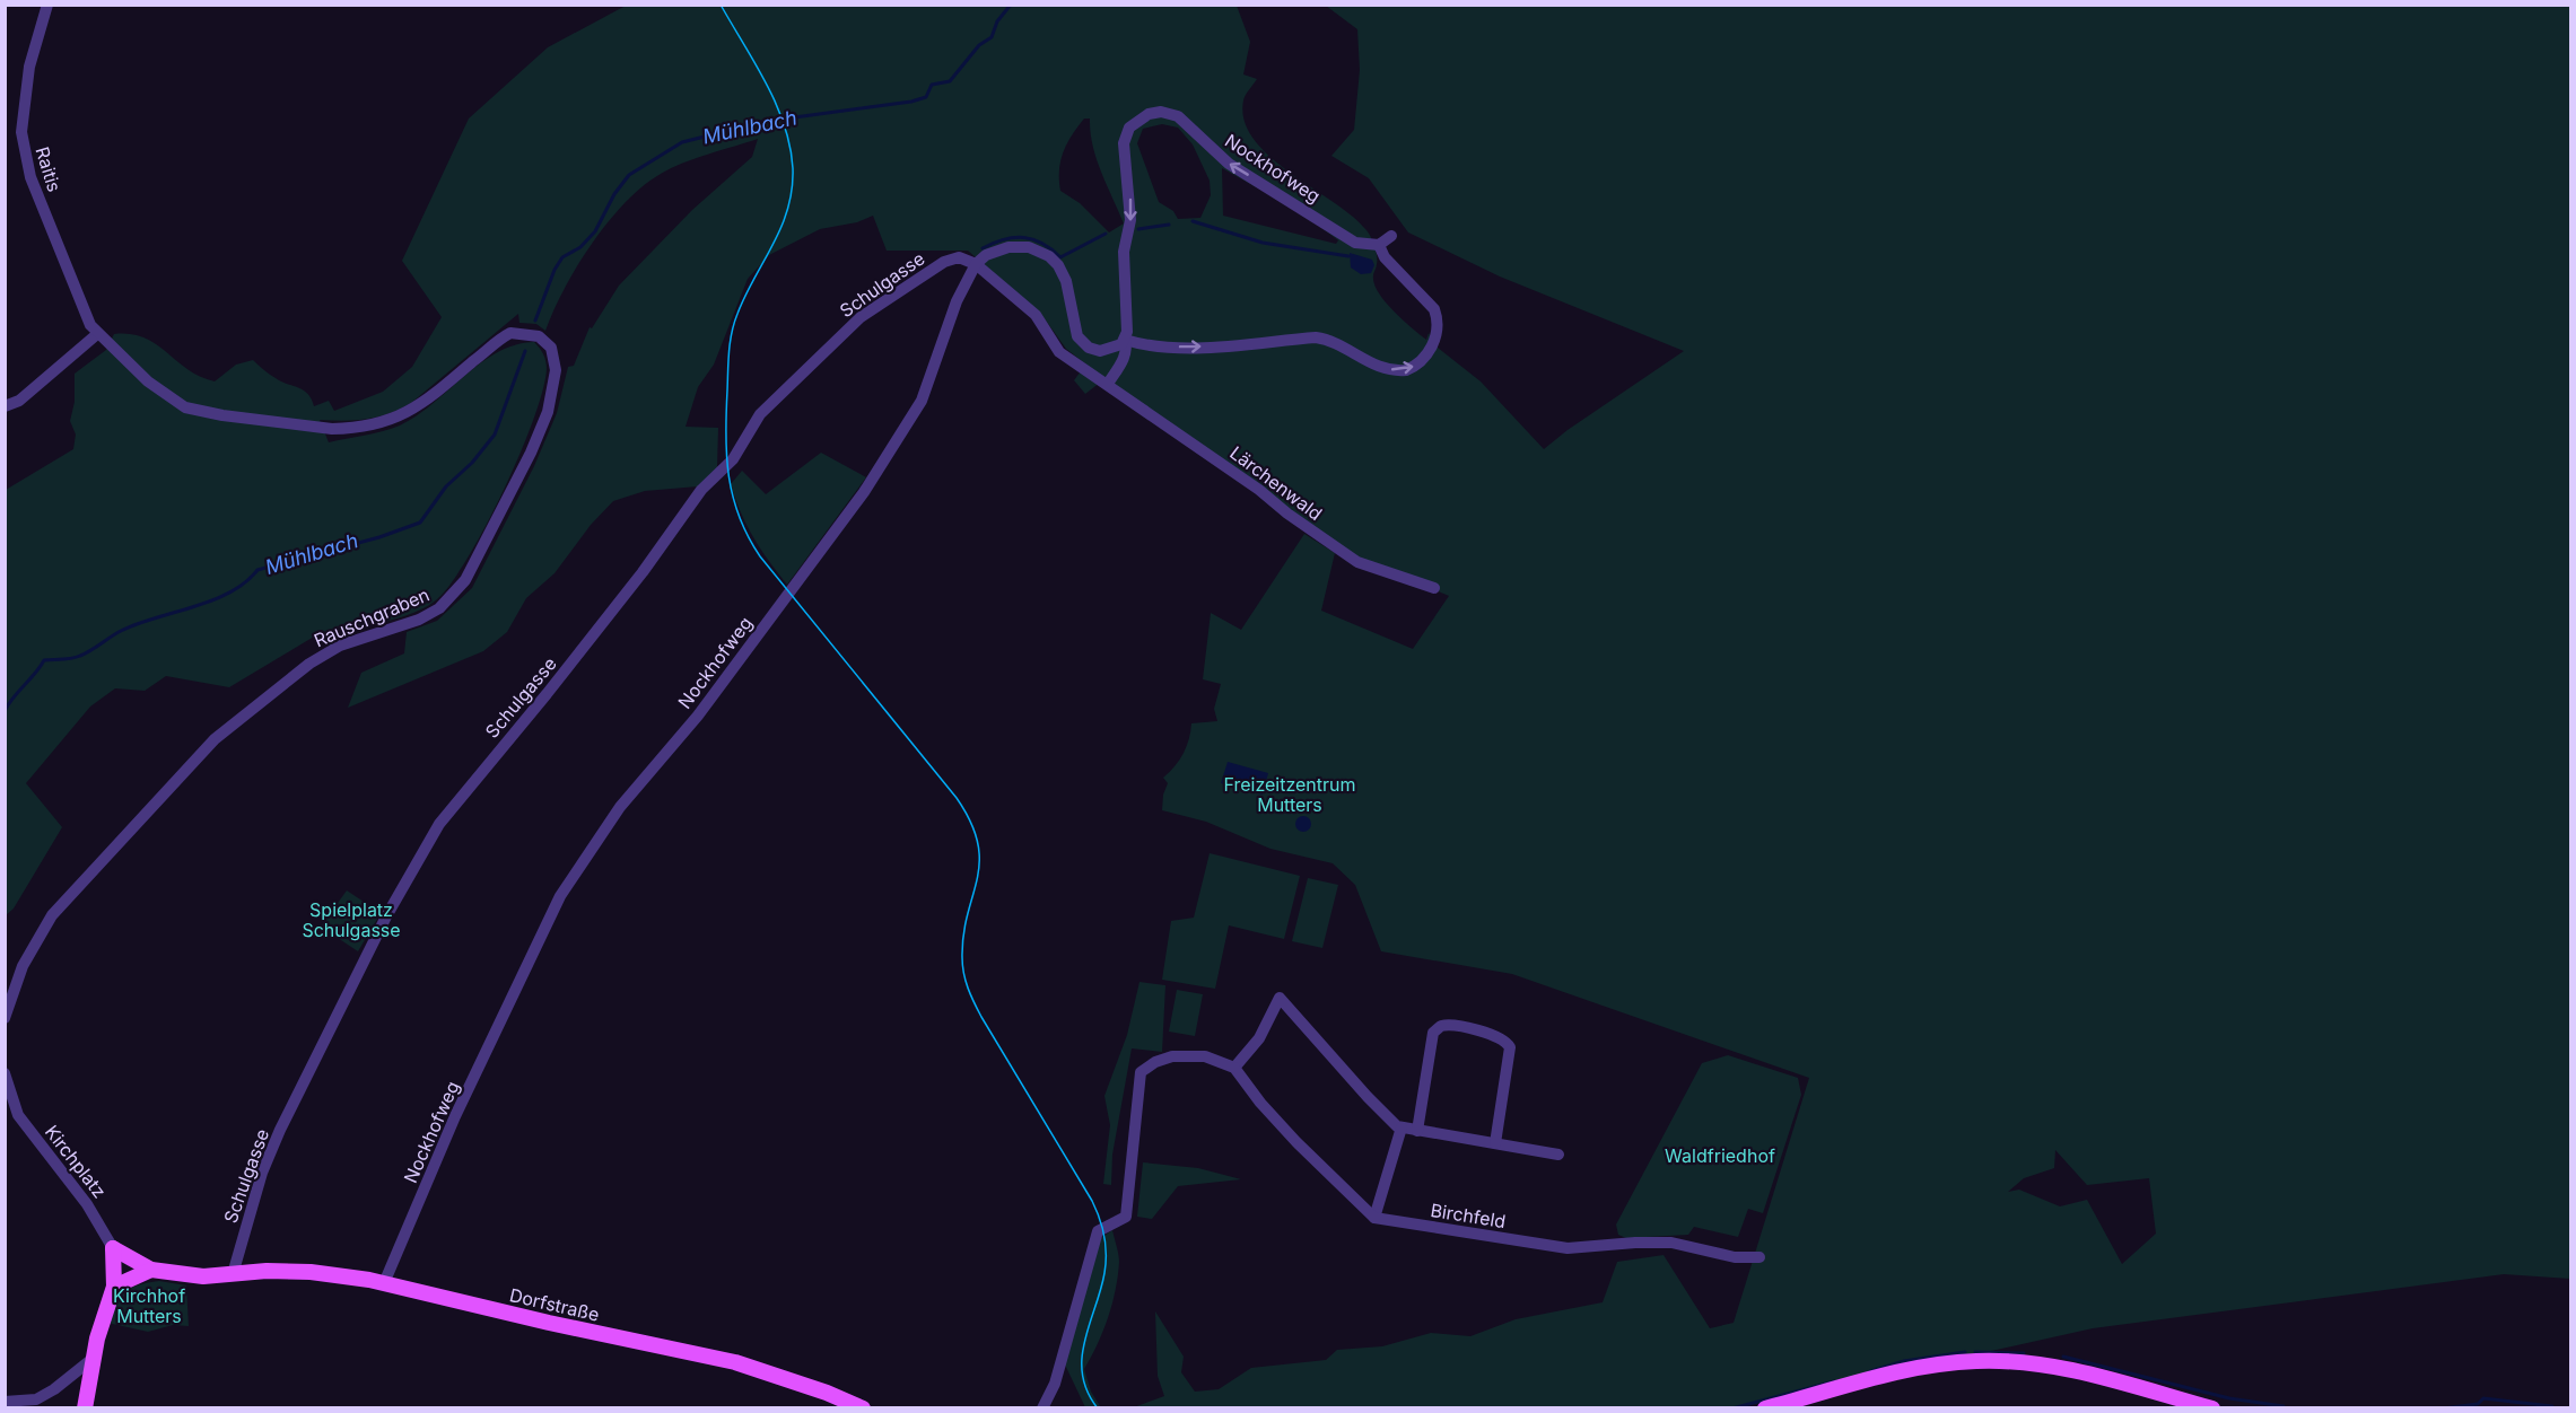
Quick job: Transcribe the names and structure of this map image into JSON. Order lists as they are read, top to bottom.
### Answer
{
  "streets": {
    "main road": ["Kirchplatz", "Dorfstraße"],
    "street": [
      "Nockhofweg",
      "Raitis",
      "Schulgasse",
      "Lärchenwald",
      "Rauschgraben",
      "Birchfeld"
    ]
  },
  "crossings": [
    ["Nockhofweg", "Schulgasse"],
    ["Nockhofweg", "Lärchenwald"],
    ["Nockhofweg", "Dorfstraße"],
    ["Raitis", "Rauschgraben"],
    ["Schulgasse", "Lärchenwald"],
    ["Schulgasse", "Dorfstraße"]
  ],
  "water": ["Mühlbach"],
  "parks": [
    "Freizeitzentrum Mutters",
    "Spielplatz Schulgasse",
    "Waldfriedhof",
    "Kirchhof Mutters"
  ]
}
